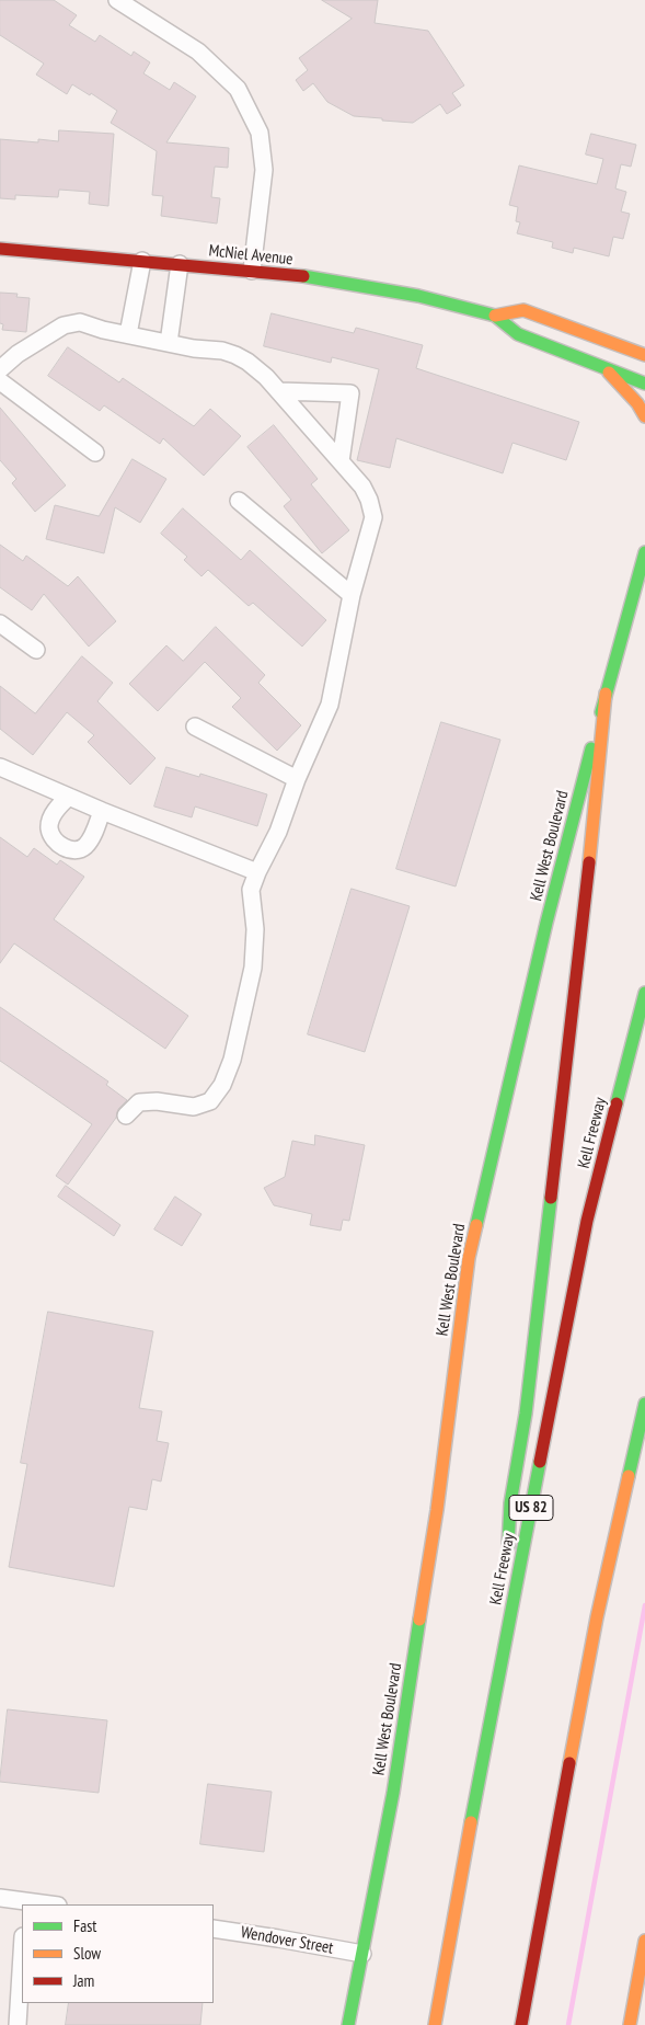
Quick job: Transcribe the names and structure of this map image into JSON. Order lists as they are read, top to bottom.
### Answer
{
  "streets": {
    "main road": [
      "McNiel Avenue",
      "Kell West Boulevard",
      "Kell Freeway",
      "US 82"
    ],
    "street": ["Wendover Street"]
  },
  "crossings": [
    ["Kell West Boulevard", "Wendover Street"]
  ],
  "legend": ["Fast", "Slow", "Jam"]
}
